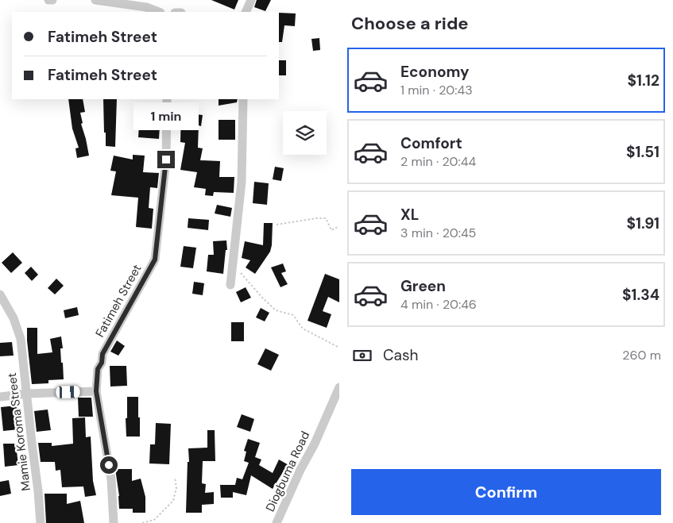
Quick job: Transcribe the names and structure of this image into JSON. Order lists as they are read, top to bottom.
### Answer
{
  "streets": {
    "street": ["Fatimeh Street", "Mamie Koroma Street", "Diogbuma Road"]
  },
  "page": {
    "heading": "Choose a ride",
    "banner": ["Fatimeh Street", "Fatimeh Street"],
    "list": [
      {
        "name": "Economy",
        "note": "1 min · 20:43",
        "value": "$1.12"
      },
      {
        "name": "Comfort",
        "note": "2 min · 20:44",
        "value": "$1.51"
      },
      {
        "name": "XL",
        "note": "3 min · 20:45",
        "value": "$1.91"
      },
      {
        "name": "Green",
        "note": "4 min · 20:46",
        "value": "$1.34"
      }
    ],
    "bubble": "1 min",
    "pay": ["Cash", "260 m"],
    "buttons": "Confirm"
  }
}
